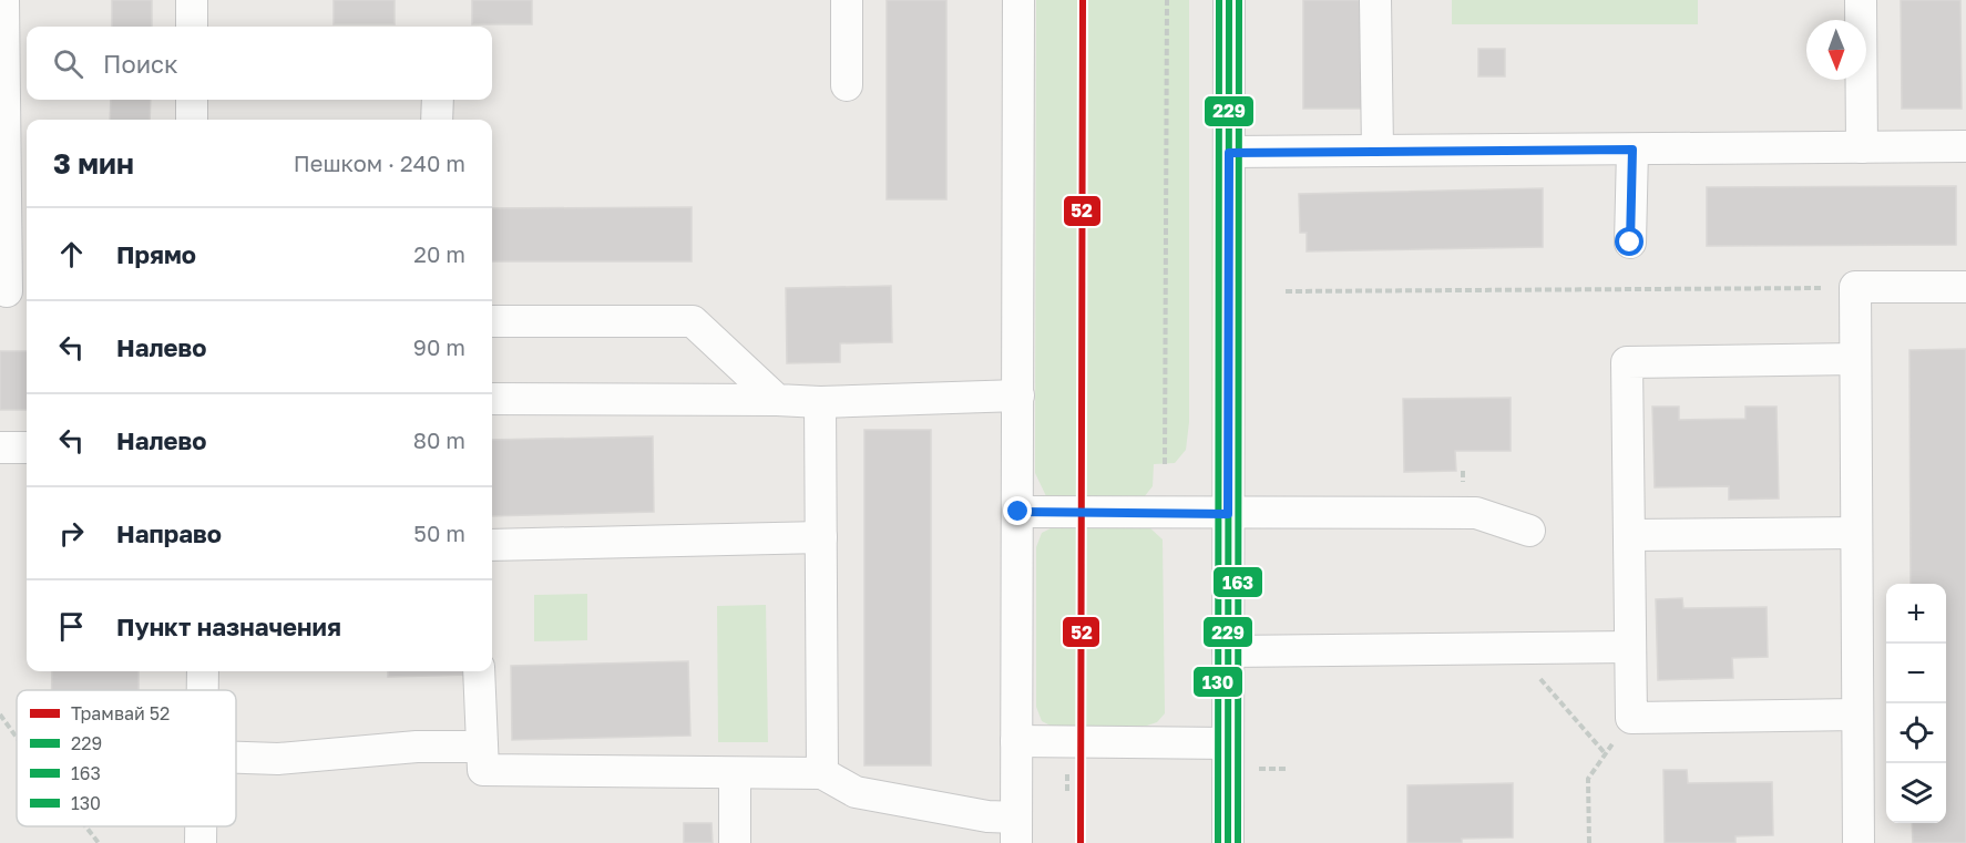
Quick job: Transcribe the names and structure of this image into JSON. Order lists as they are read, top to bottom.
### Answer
{
  "lines": [
    "tram line 52",
    "transit line 229",
    "transit line 163",
    "transit line 130"
  ],
  "legend": [
    "Трамвай 52",
    "229",
    "163",
    "130"
  ],
  "north": "bottom",
  "page": {
    "search": "Поиск",
    "heading": ["3 мин", "Пешком · 240 m"],
    "list": [
      ["Прямо", "20 m"],
      ["Налево", "90 m"],
      ["Налево", "80 m"],
      ["Направо", "50 m"],
      "Пункт назначения"
    ],
    "map_buttons": ["+", "−"]
  }
}
